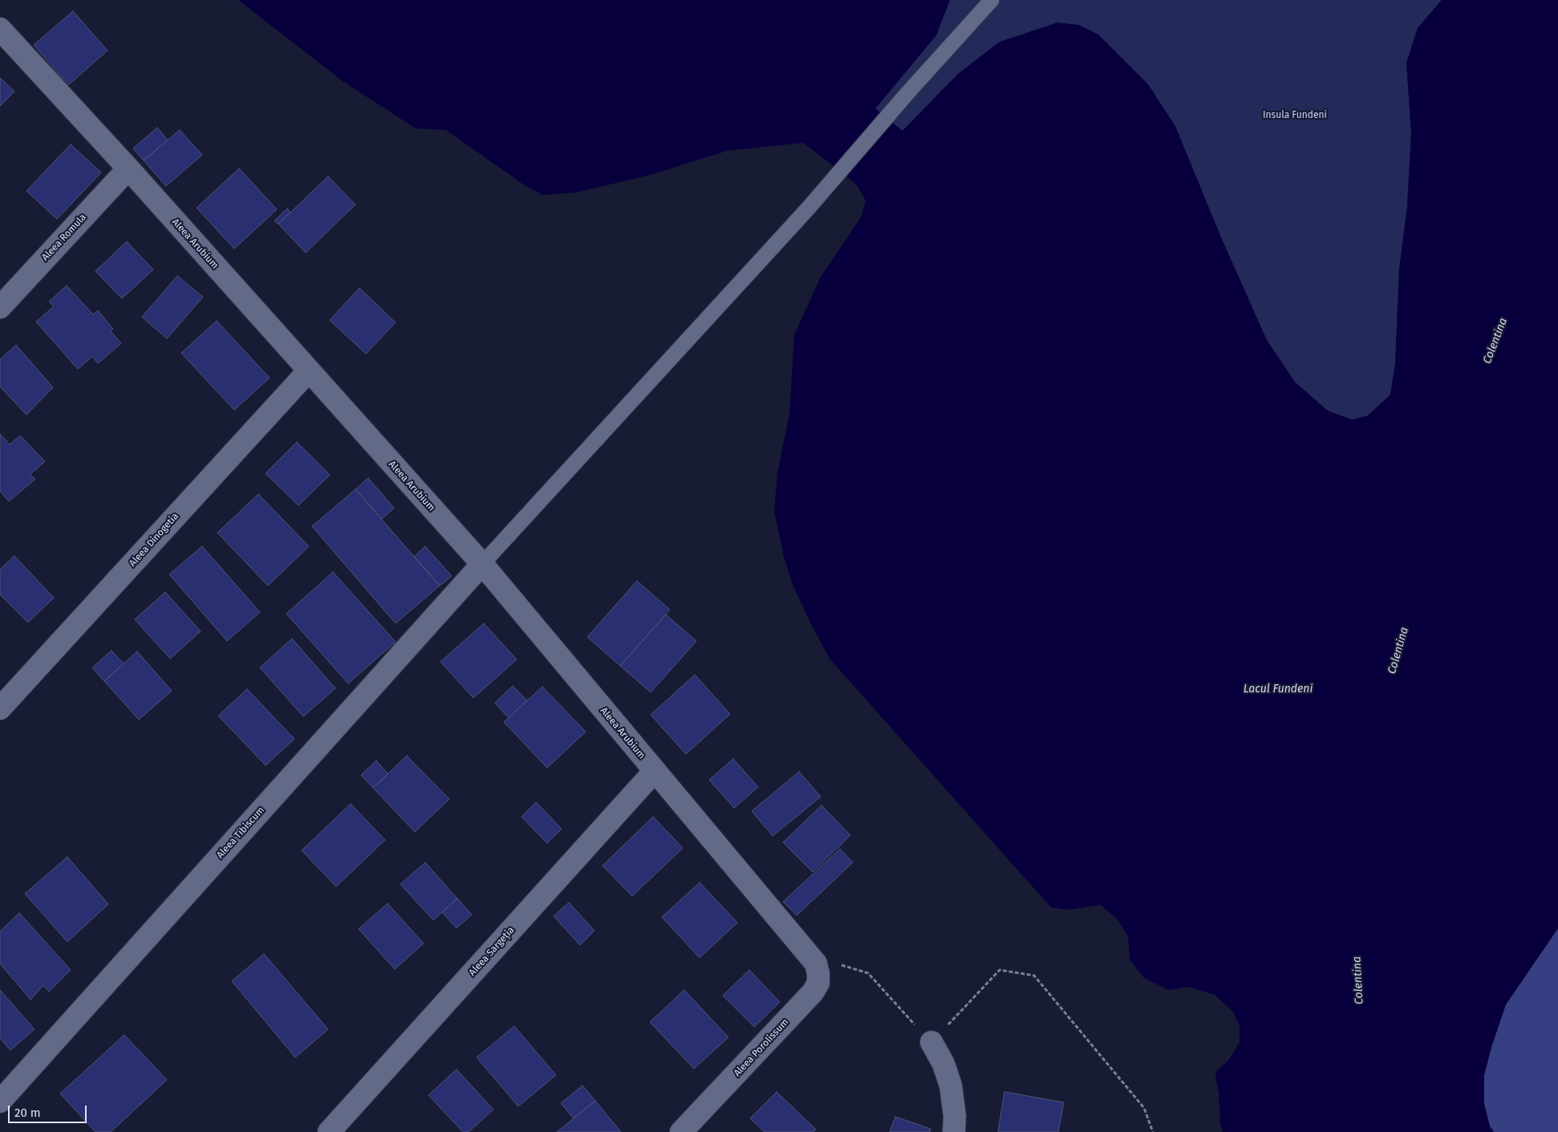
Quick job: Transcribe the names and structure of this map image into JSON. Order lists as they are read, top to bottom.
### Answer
{
  "streets": {
    "street": [
      "Aleea Romula",
      "Aleea Arubium",
      "Aleea Dinogetia",
      "Aleea Tibiscum",
      "Aleea Sargeția",
      "Aleea Porolissum"
    ]
  },
  "crossings": [
    ["Aleea Romula", "Aleea Arubium"],
    ["Aleea Arubium", "Aleea Dinogetia"],
    ["Aleea Arubium", "Aleea Tibiscum"],
    ["Aleea Arubium", "Aleea Sargeția"],
    ["Aleea Arubium", "Aleea Porolissum"]
  ],
  "water": ["Colentina", "Lacul Fundeni"],
  "parks": ["Insula Fundeni"],
  "scale_bar": "20 m"
}
